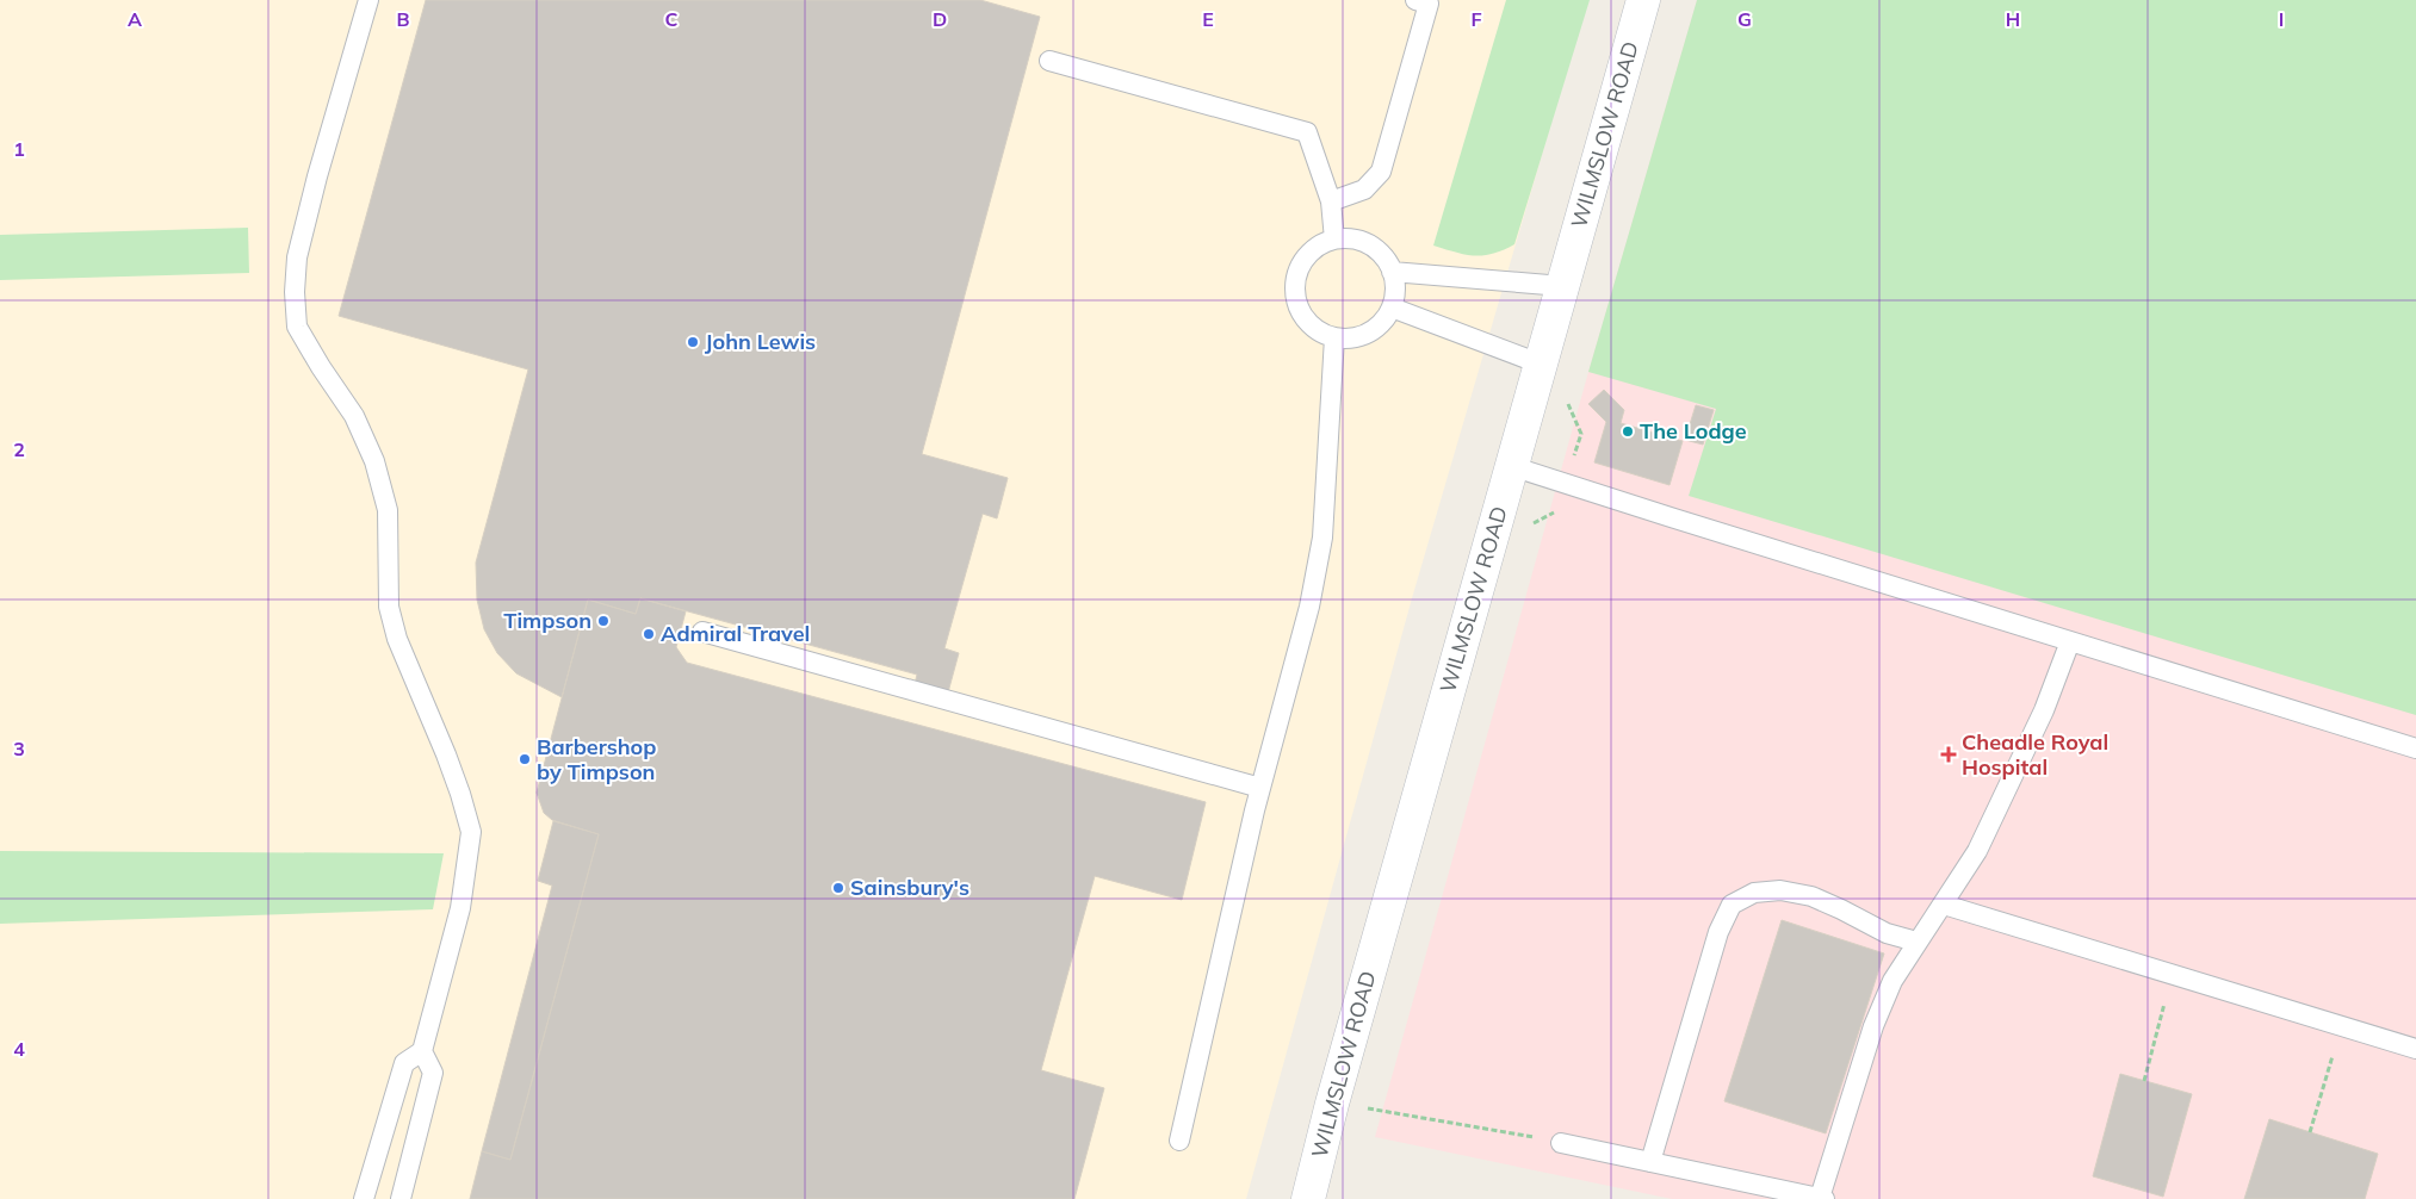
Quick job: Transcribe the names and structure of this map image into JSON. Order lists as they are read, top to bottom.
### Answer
{
  "streets": {
    "main road": ["WILMSLOW ROAD"]
  },
  "places": {
    "other": [
      "John Lewis",
      "The Lodge",
      "Timpson",
      "Admiral Travel",
      "Barbershop by Timpson",
      "Sainsbury's"
    ],
    "health": ["Cheadle Royal Hospital"]
  },
  "grid": {
    "columns": [
      "A",
      "B",
      "C",
      "D",
      "E",
      "F",
      "G",
      "H",
      "I"
    ],
    "rows": [
      "1",
      "2",
      "3",
      "4"
    ]
  }
}
